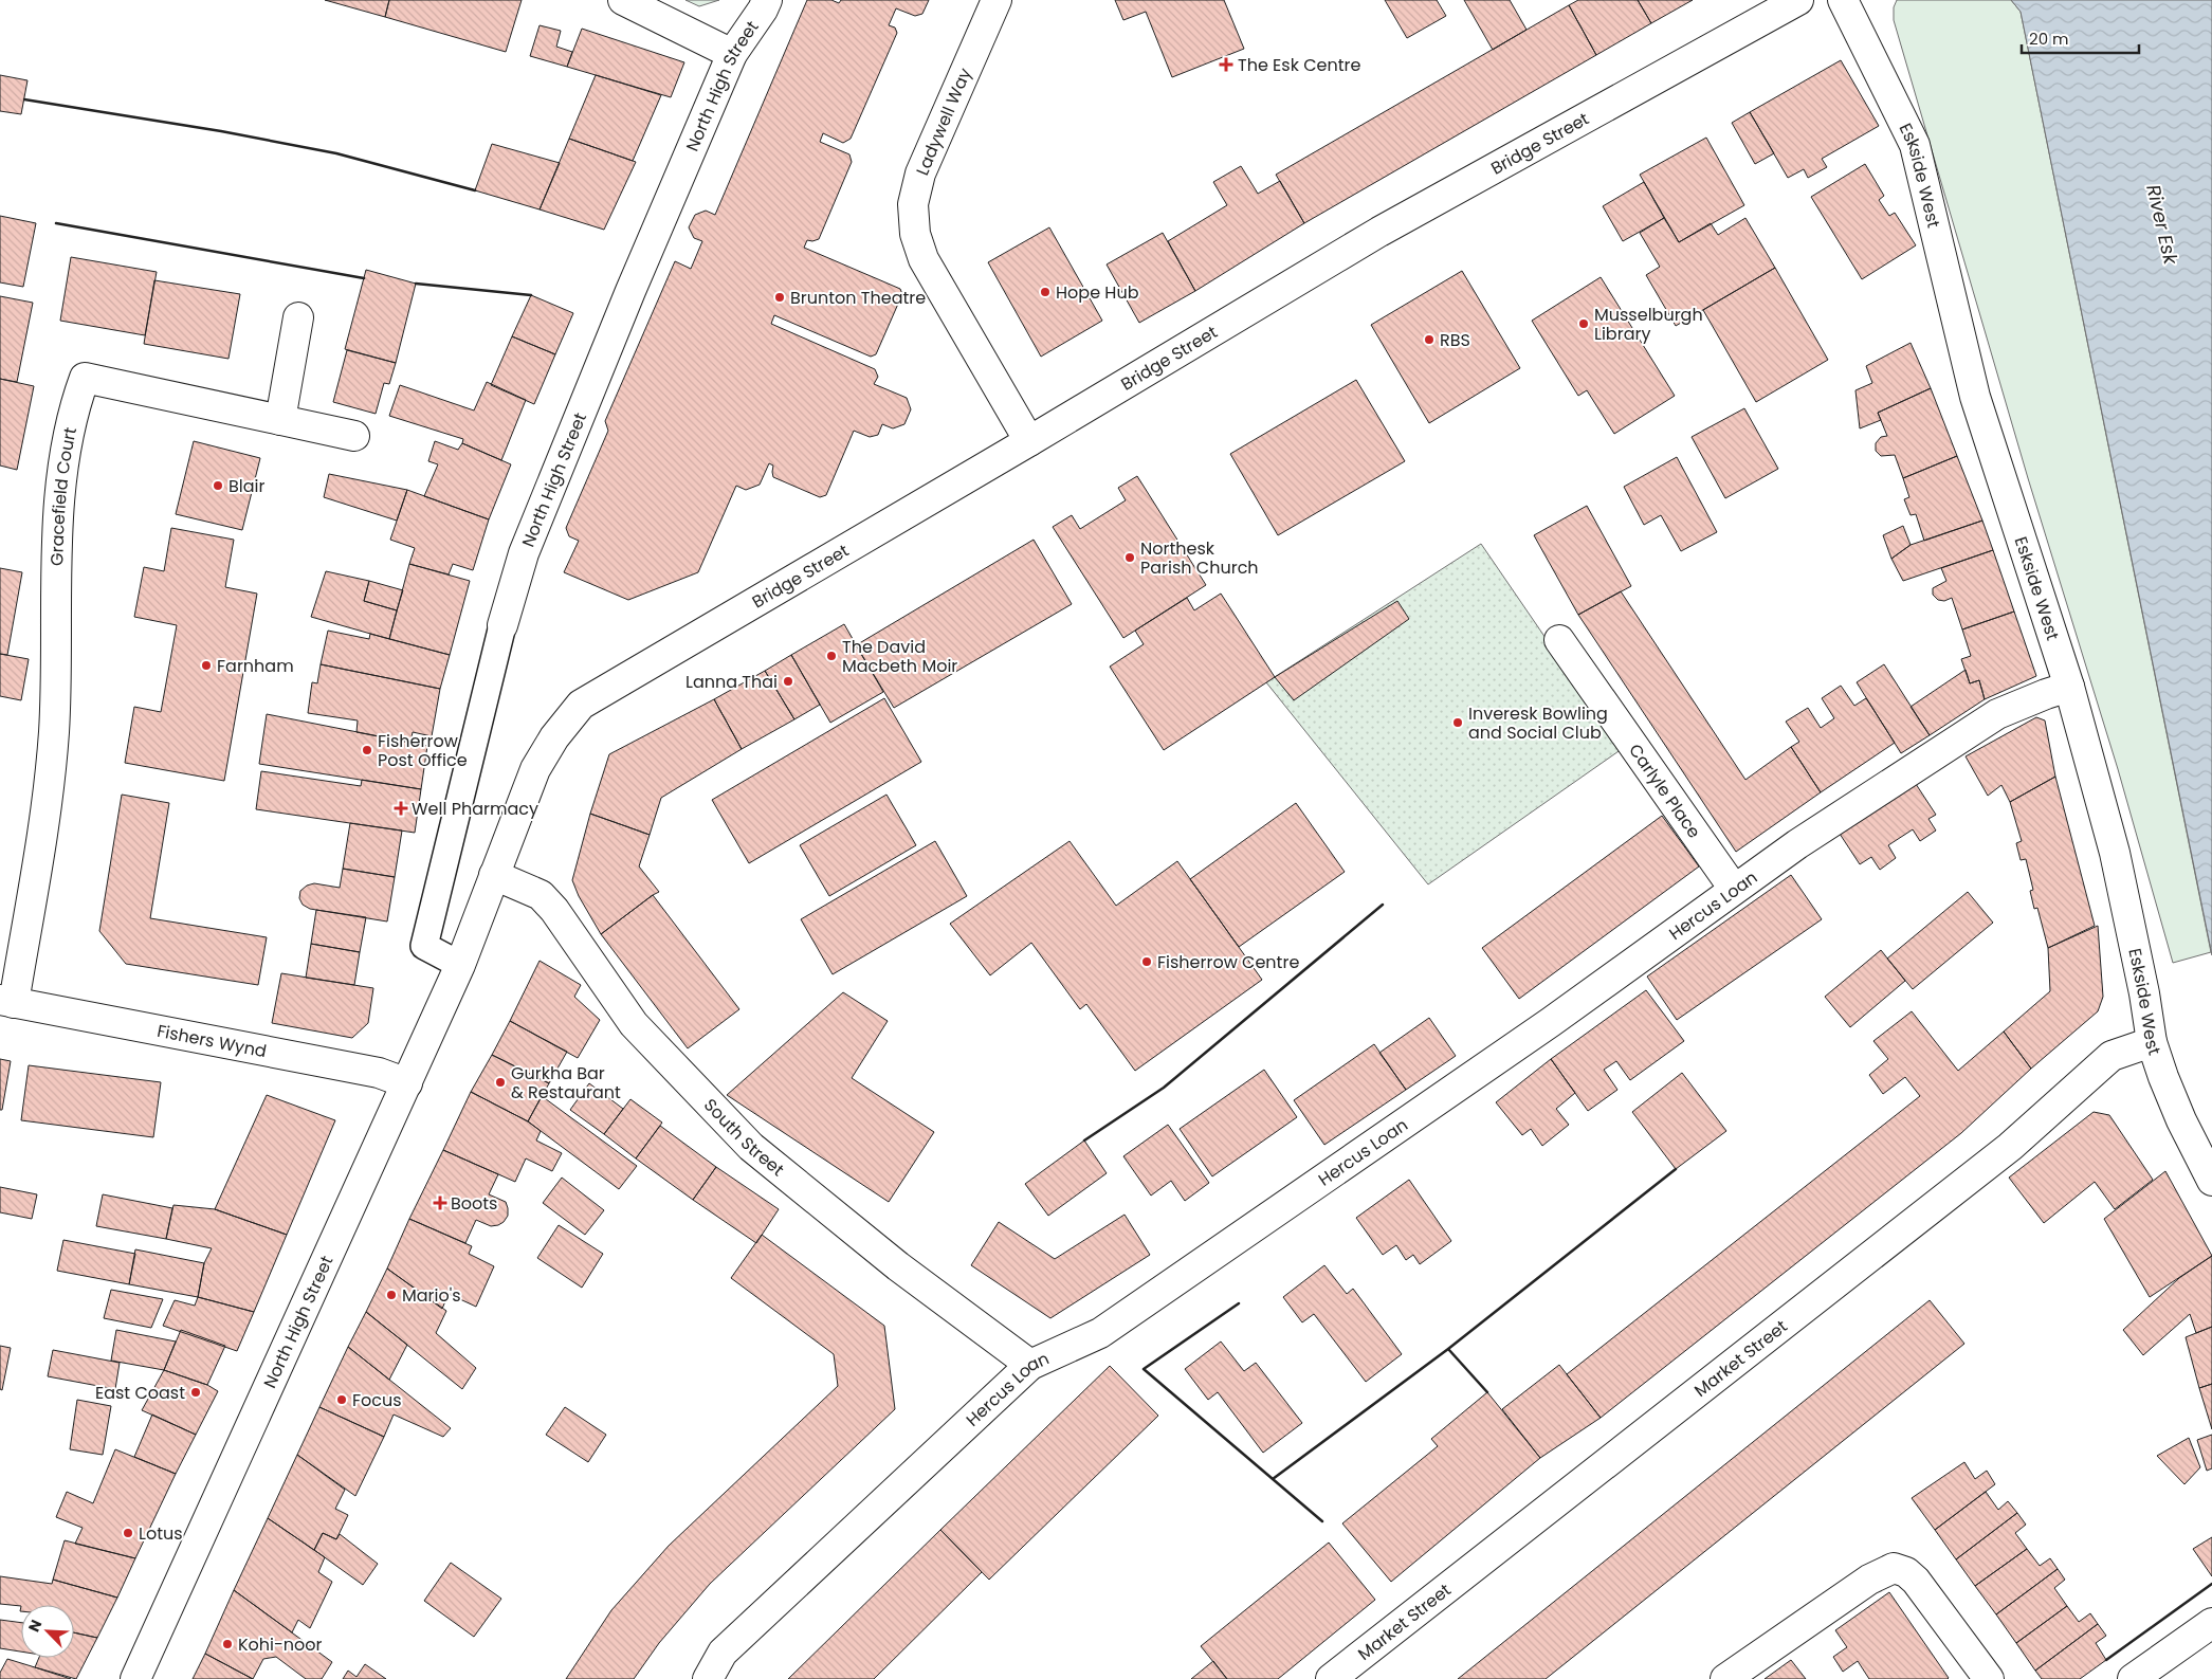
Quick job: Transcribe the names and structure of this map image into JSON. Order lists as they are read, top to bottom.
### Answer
{
  "streets": {
    "street": [
      "North High Street",
      "Ladywell Way",
      "Bridge Street",
      "Eskside West",
      "Gracefield Court",
      "Carlyle Place",
      "Hercus Loan",
      "Fishers Wynd",
      "South Street",
      "Market Street"
    ]
  },
  "crossings": [
    ["North High Street", "Bridge Street"],
    ["North High Street", "Fishers Wynd"],
    ["North High Street", "South Street"],
    ["Ladywell Way", "Bridge Street"],
    ["Eskside West", "Hercus Loan"],
    ["Eskside West", "Market Street"],
    ["Gracefield Court", "Fishers Wynd"],
    ["Carlyle Place", "Hercus Loan"],
    ["Hercus Loan", "South Street"]
  ],
  "water": ["River Esk"],
  "places": {
    "health": ["The Esk Centre", "Well Pharmacy", "Boots"],
    "other": [
      "Hope Hub",
      "Brunton Theatre",
      "Musselburgh Library",
      "RBS",
      "Blair",
      "Northesk Parish Church",
      "The David Macbeth Moir",
      "Farnham",
      "Lanna Thai",
      "Inveresk Bowling and Social Club",
      "Fisherrow Post Office",
      "Fisherrow Centre",
      "Gurkha Bar & Restaurant",
      "Mario's",
      "East Coast",
      "Focus",
      "Lotus",
      "Kohi-noor"
    ]
  },
  "scale_bar": "20 m",
  "north": "top left"
}
